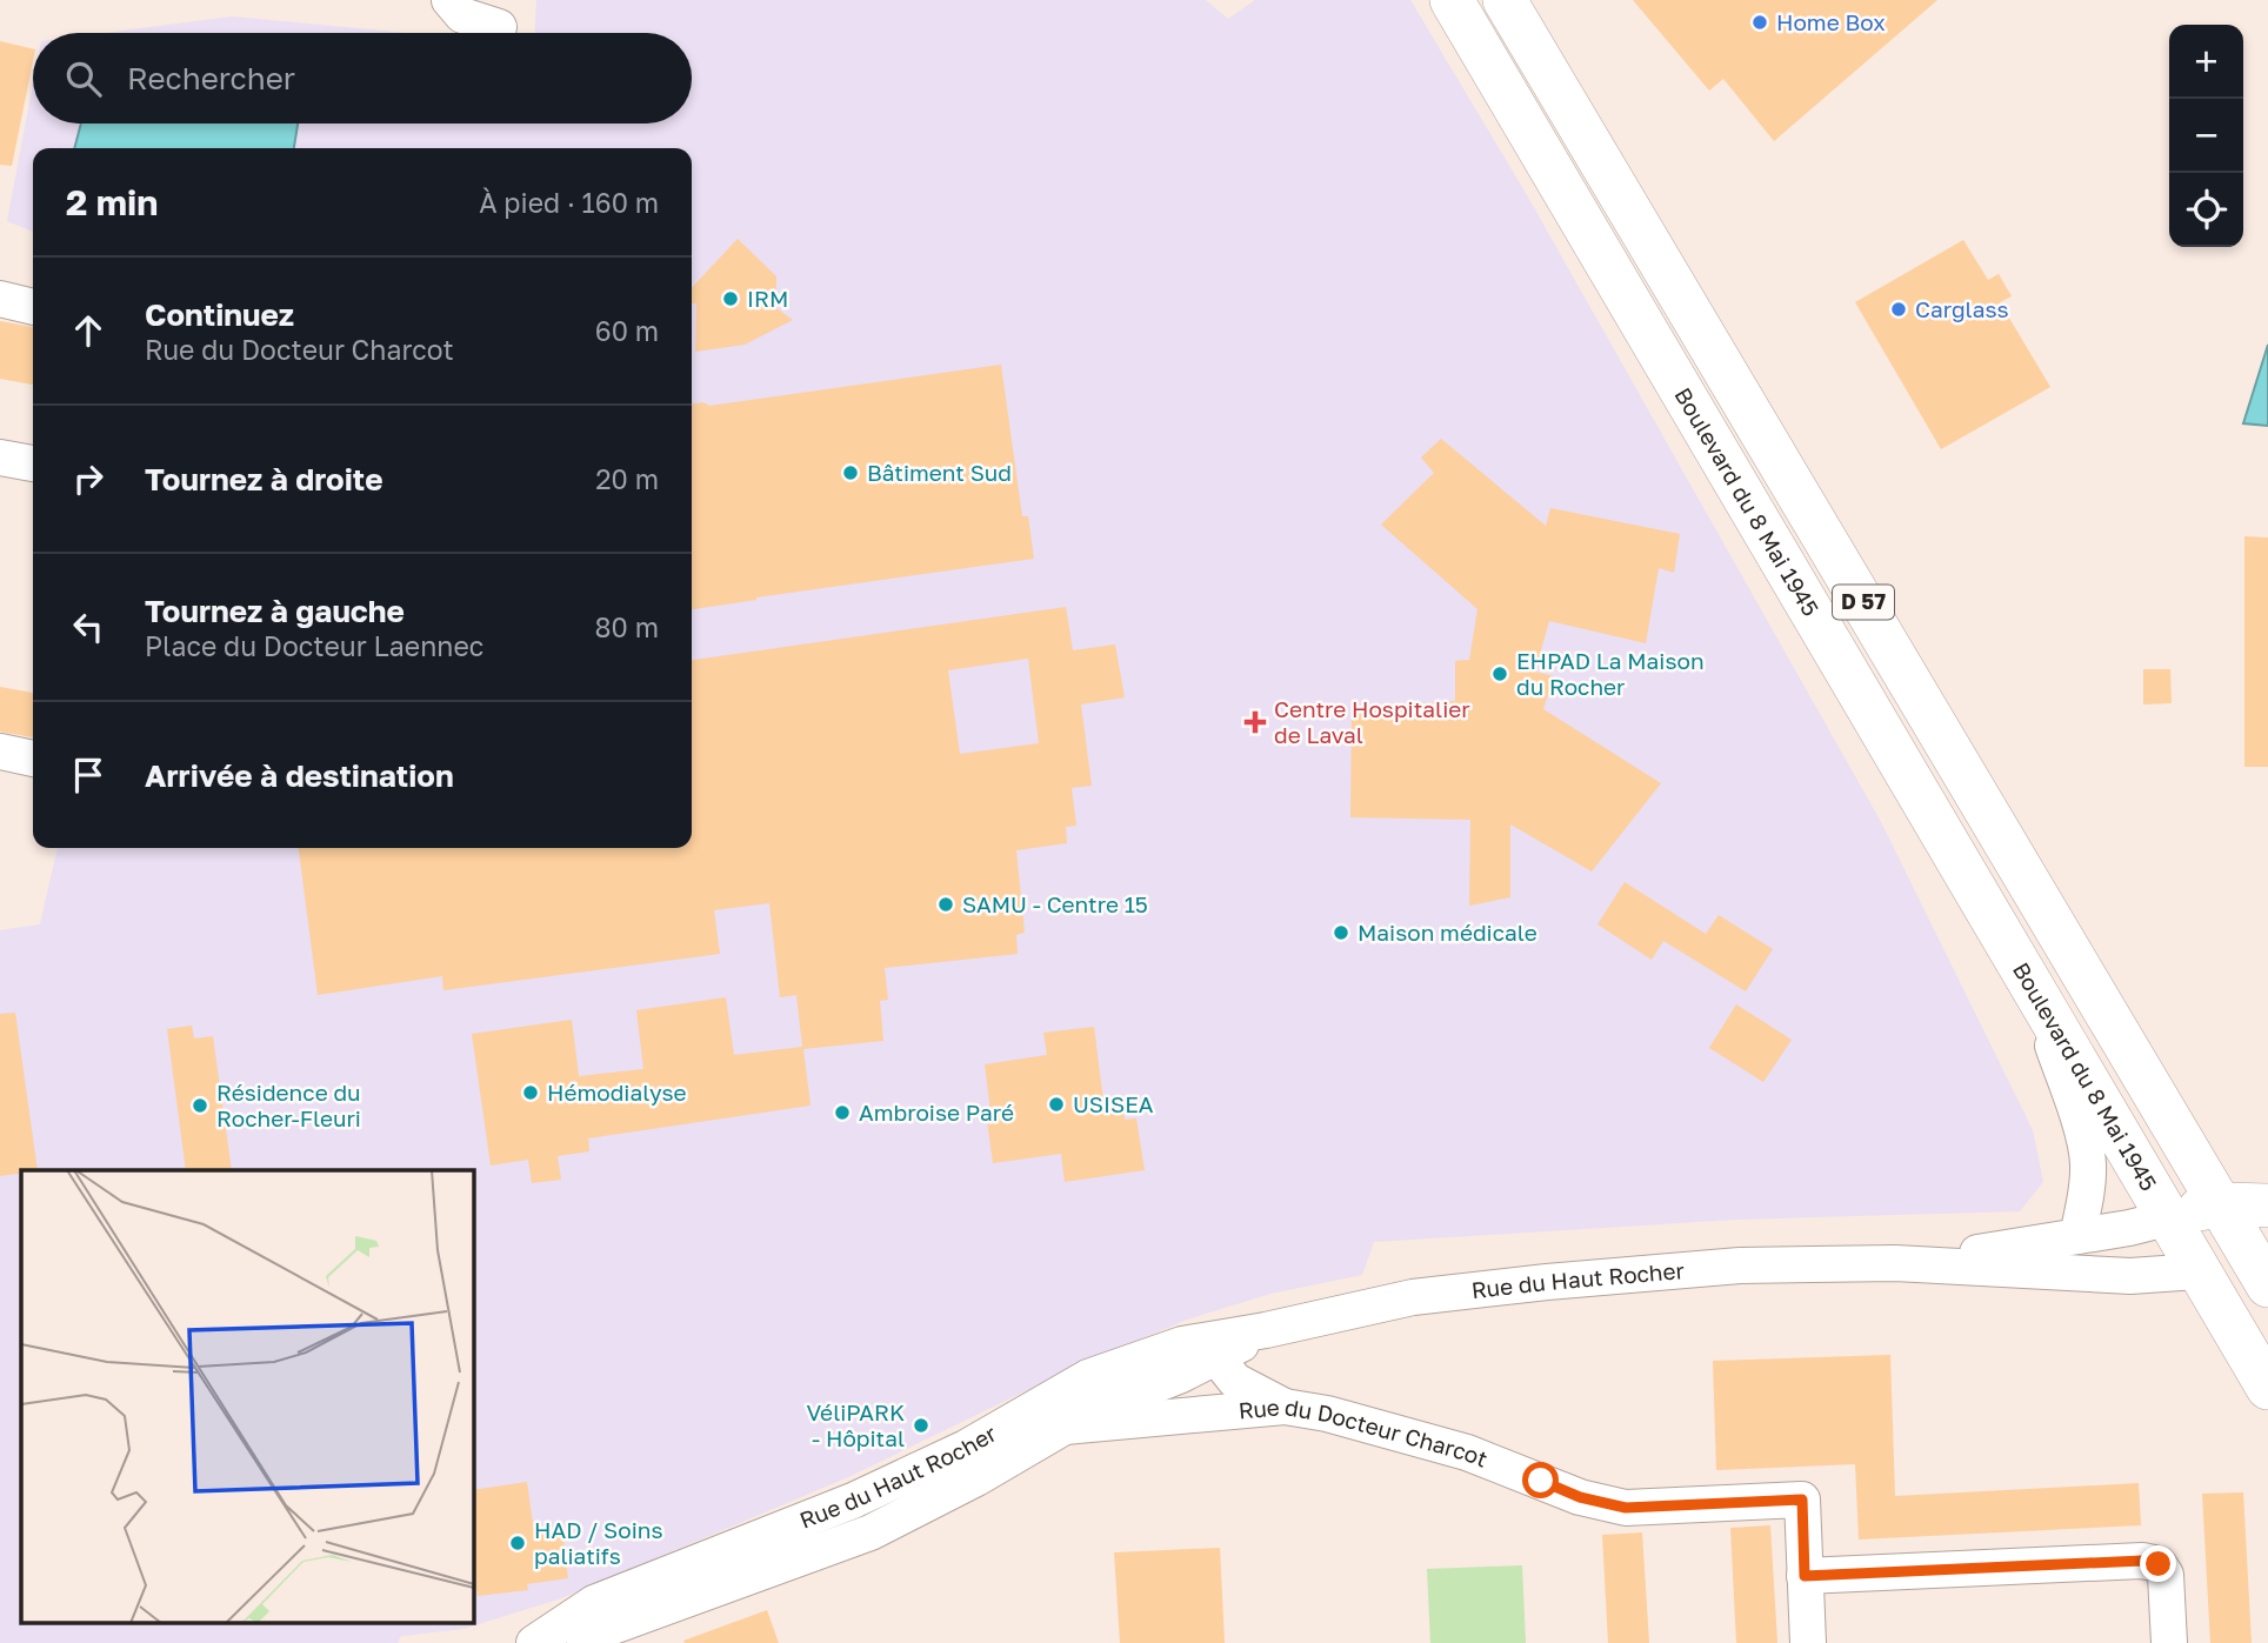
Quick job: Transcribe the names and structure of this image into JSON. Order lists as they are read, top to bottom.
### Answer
{
  "streets": {
    "main road": ["Boulevard du 8 Mai 1945", "D 57"],
    "street": ["Rue du Haut Rocher", "Rue du Docteur Charcot"]
  },
  "crossings": [
    ["Boulevard du 8 Mai 1945", "Rue du Haut Rocher"],
    ["Rue du Haut Rocher", "Rue du Docteur Charcot"]
  ],
  "places": {
    "other": [
      "Home Box",
      "IRM",
      "Carglass",
      "Bâtiment Sud",
      "EHPAD La Maison du Rocher",
      "SAMU - Centre 15",
      "Maison médicale",
      "Hémodialyse",
      "USISEA",
      "Résidence du Rocher-Fleuri",
      "Ambroise Paré",
      "VéliPARK - Hôpital",
      "HAD / Soins paliatifs"
    ],
    "health": ["Centre Hospitalier de Laval"]
  },
  "page": {
    "map_buttons": ["+", "−"],
    "search": "Rechercher",
    "heading": ["2 min", "À pied · 160 m"],
    "list": [
      ["Continuez", "Rue du Docteur Charcot", "60 m"],
      ["Tournez à droite", "20 m"],
      ["Tournez à gauche", "Place du Docteur Laennec", "80 m"],
      "Arrivée à destination"
    ]
  }
}
